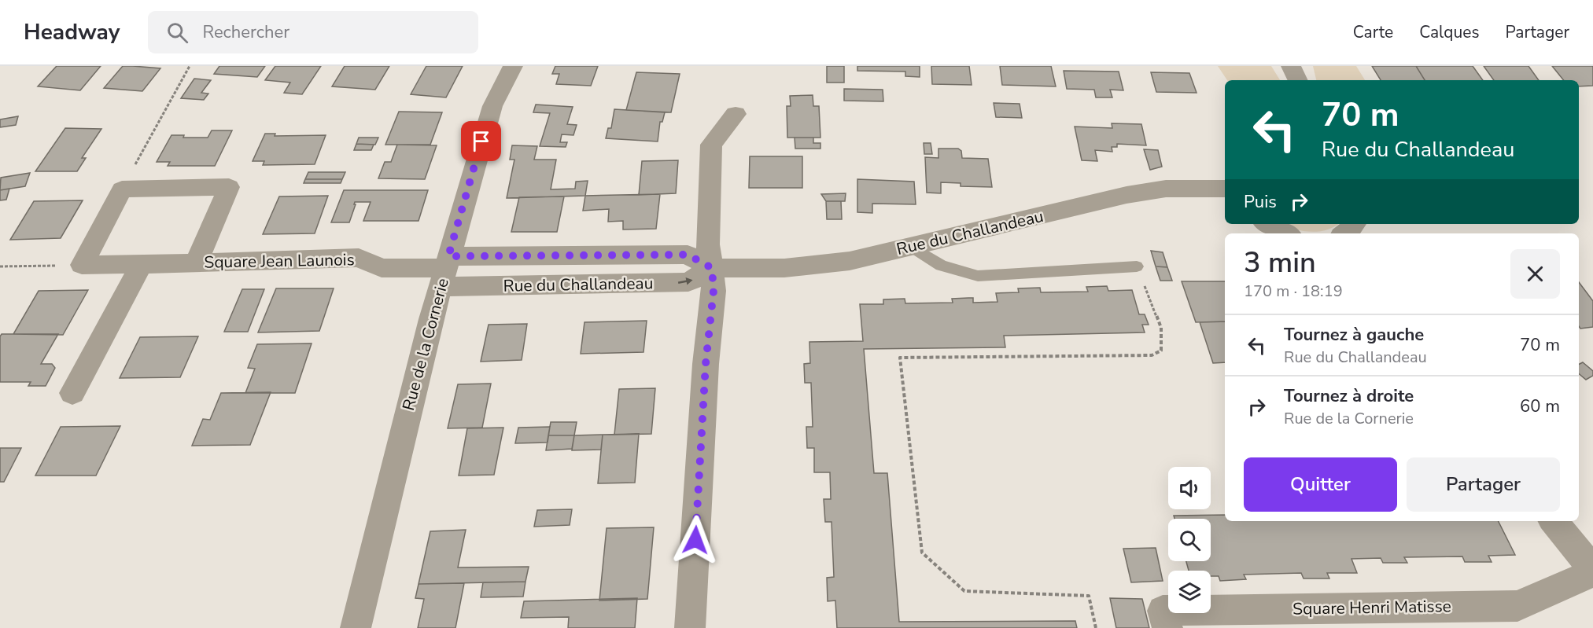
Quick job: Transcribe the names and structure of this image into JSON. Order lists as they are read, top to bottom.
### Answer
{
  "streets": {
    "street": [
      "Rue du Challandeau",
      "Square Jean Launois",
      "Rue de la Cornerie",
      "Square Henri Matisse"
    ]
  },
  "crossings": [
    ["Rue du Challandeau", "Square Jean Launois"],
    ["Rue du Challandeau", "Rue de la Cornerie"],
    ["Square Jean Launois", "Rue de la Cornerie"]
  ],
  "page": {
    "header": "Headway",
    "search": "Rechercher",
    "nav": ["Carte", "Calques", "Partager"],
    "turn": ["70 m", "Rue du Challandeau"],
    "then": "Puis",
    "heading": ["3 min", "170 m · 18:19"],
    "list": [
      {
        "name": "Tournez à gauche",
        "note": "Rue du Challandeau",
        "value": "70 m"
      },
      {
        "name": "Tournez à droite",
        "note": "Rue de la Cornerie",
        "value": "60 m"
      }
    ],
    "buttons": ["Quitter", "Partager"]
  }
}
